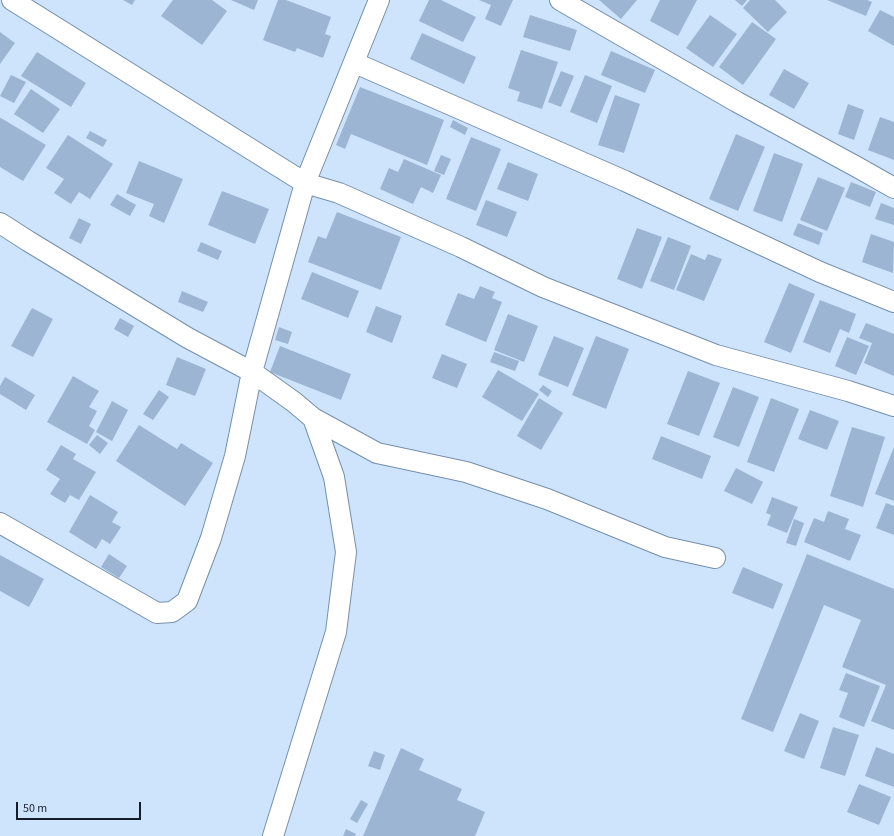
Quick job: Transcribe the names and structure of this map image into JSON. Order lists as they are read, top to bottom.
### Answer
{
  "scale_bar": "50 m"
}
